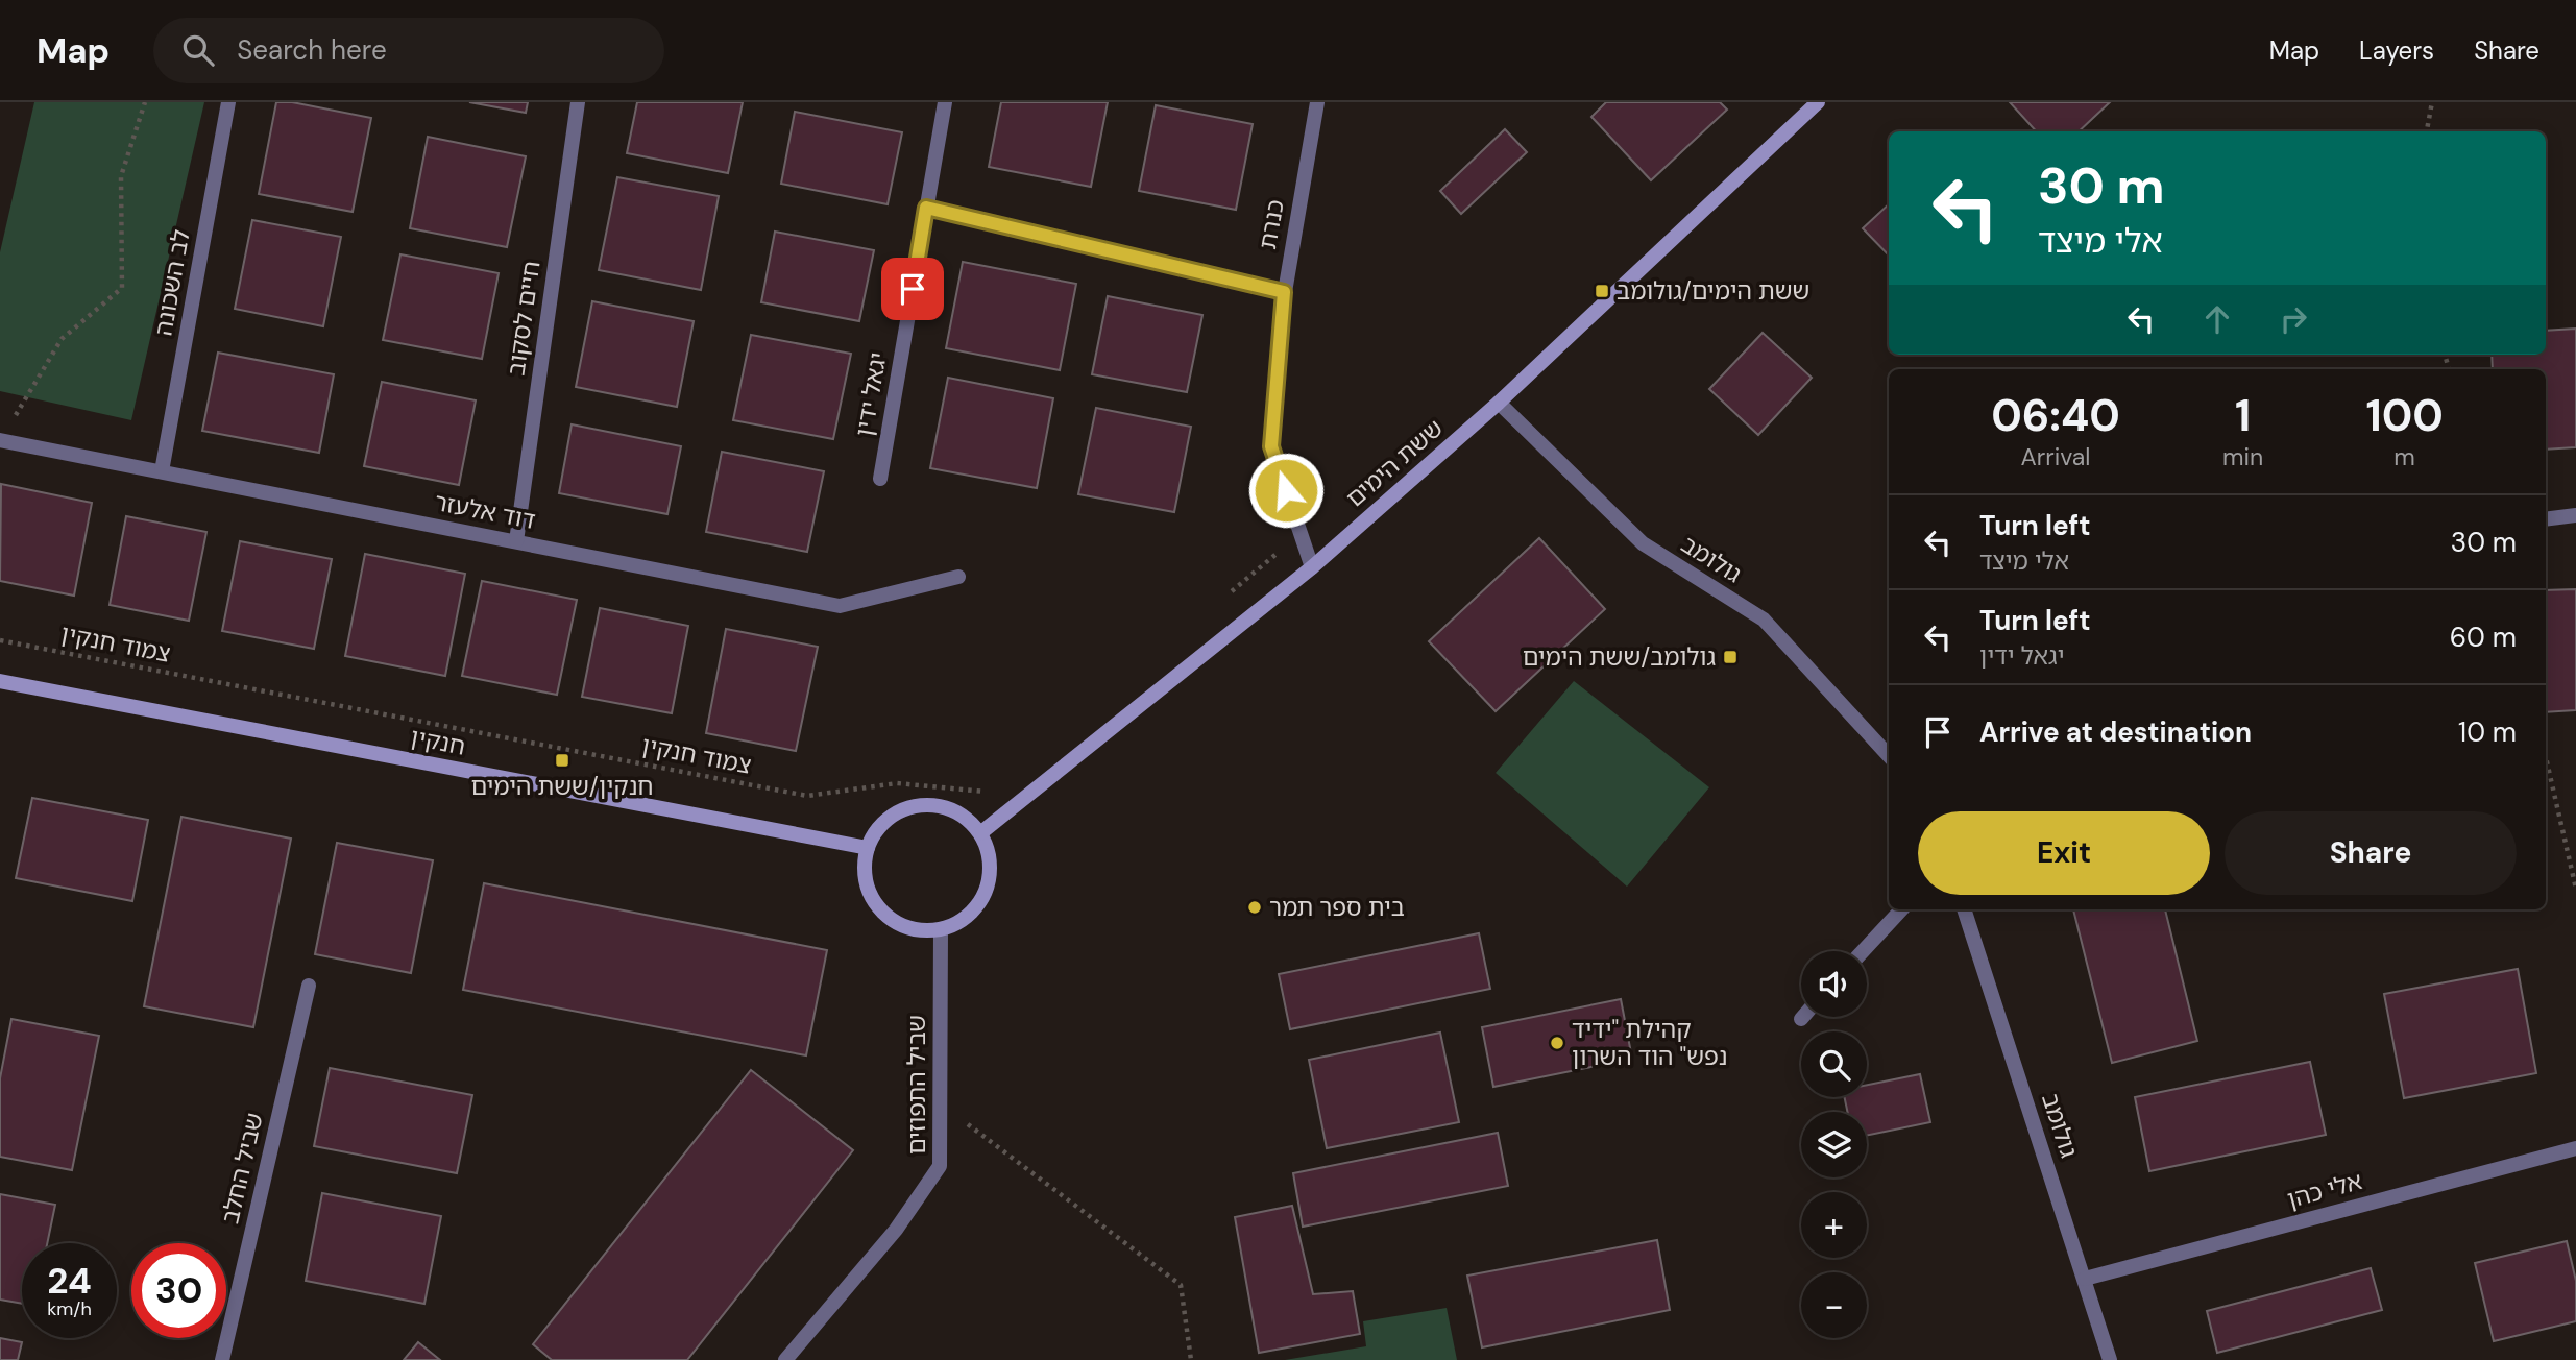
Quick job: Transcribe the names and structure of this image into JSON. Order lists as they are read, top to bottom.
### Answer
{
  "streets": {
    "street": [
      "כנרת",
      "לב השכונה",
      "חיים לסקוב",
      "יגאל ידין",
      "ששת הימים",
      "דוד אלעזר",
      "גולומב",
      "חנקין",
      "שביל התפוזים",
      "שביל החלב",
      "אלי כהן"
    ],
    "path": ["צמוד חנקין"]
  },
  "crossings": [
    ["כנרת", "ששת הימים"],
    ["לב השכונה", "דוד אלעזר"],
    ["חיים לסקוב", "דוד אלעזר"],
    ["ששת הימים", "גולומב"],
    ["ששת הימים", "חנקין"],
    ["ששת הימים", "שביל התפוזים"],
    ["גולומב", "אלי כהן"],
    ["חנקין", "שביל התפוזים"]
  ],
  "places": {
    "transit": ["ששת הימים/גולומב", "גולומב/ששת הימים", "חנקין/ששת הימים"],
    "other": ["בית ספר תמר", "קהילת \"ידיד נפש\" הוד השרון"]
  },
  "page": {
    "header": "Map",
    "search": "Search here",
    "nav": ["Map", "Layers", "Share"],
    "turn": ["30 m", "אלי מיצד"],
    "eta": [
      "06:40",
      "Arrival",
      "1",
      "min",
      "100",
      "m"
    ],
    "list": [
      {
        "name": "Turn left",
        "note": "אלי מיצד",
        "value": "30 m"
      },
      {
        "name": "Turn left",
        "note": "יגאל ידין",
        "value": "60 m"
      },
      {
        "name": "Arrive at destination",
        "value": "10 m"
      }
    ],
    "buttons": ["Exit", "Share"],
    "map_buttons": ["+", "−"],
    "speed": "24 km/h",
    "limit": "30"
  }
}
